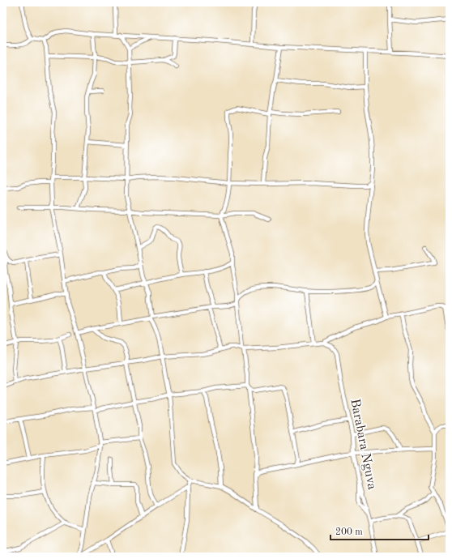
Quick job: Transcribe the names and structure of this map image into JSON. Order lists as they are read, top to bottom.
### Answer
{
  "streets": {
    "street": ["Barabara Nguva"]
  },
  "scale_bar": "200 m"
}
